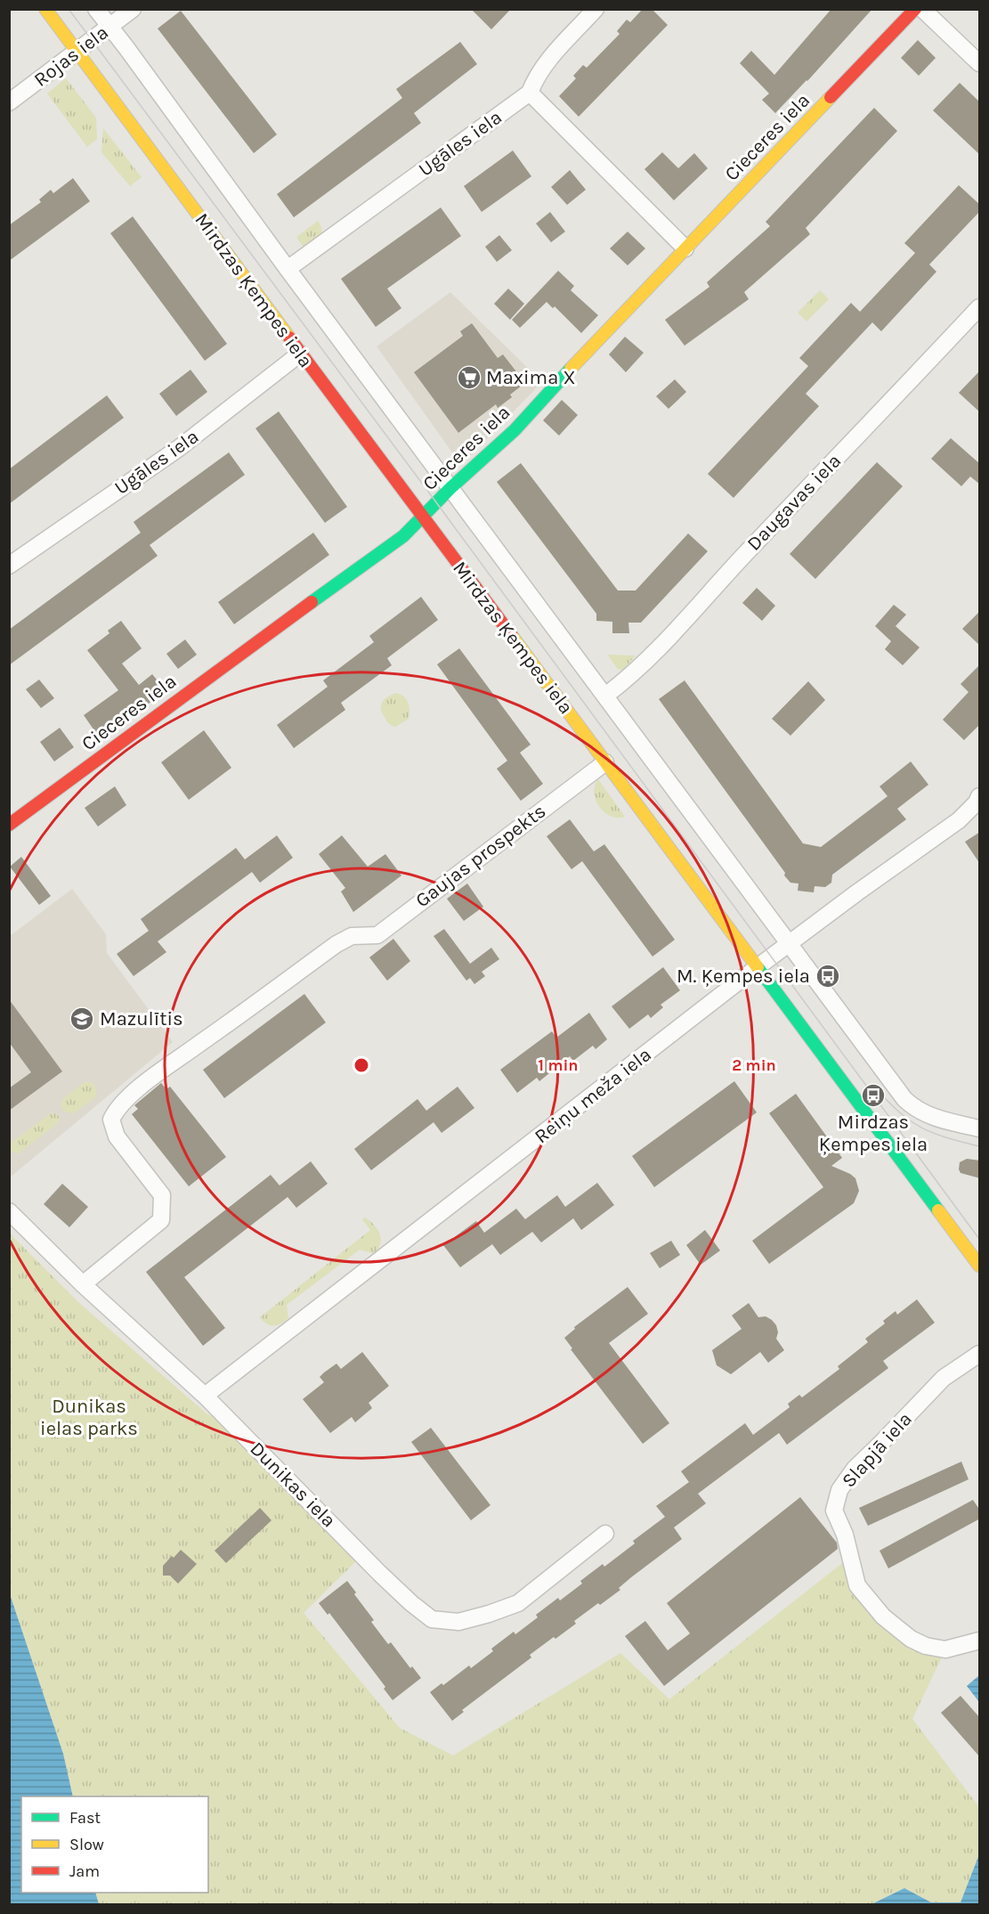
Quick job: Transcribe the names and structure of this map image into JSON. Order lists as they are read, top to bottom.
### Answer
{
  "streets": {
    "street": [
      "Rojas iela",
      "Cieceres iela",
      "Ugāles iela",
      "Mirdzas Ķempes iela",
      "Daugavas iela",
      "Gaujas prospekts",
      "Reiņu meža iela",
      "Slapjā iela",
      "Dunikas iela"
    ]
  },
  "crossings": [
    ["Rojas iela", "Mirdzas Ķempes iela"],
    ["Cieceres iela", "Mirdzas Ķempes iela"],
    ["Ugāles iela", "Mirdzas Ķempes iela"],
    ["Mirdzas Ķempes iela", "Daugavas iela"],
    ["Mirdzas Ķempes iela", "Gaujas prospekts"],
    ["Mirdzas Ķempes iela", "Reiņu meža iela"],
    ["Gaujas prospekts", "Dunikas iela"],
    ["Reiņu meža iela", "Dunikas iela"]
  ],
  "parks": ["Dunikas ielas parks"],
  "places": {
    "supermarket": ["Maxima X"],
    "bus stop": ["M. Ķempes iela", "Mirdzas Ķempes iela"],
    "school or university": ["Mazulītis"]
  },
  "legend": ["Fast", "Slow", "Jam"],
  "rings": ["1 min", "2 min"]
}
